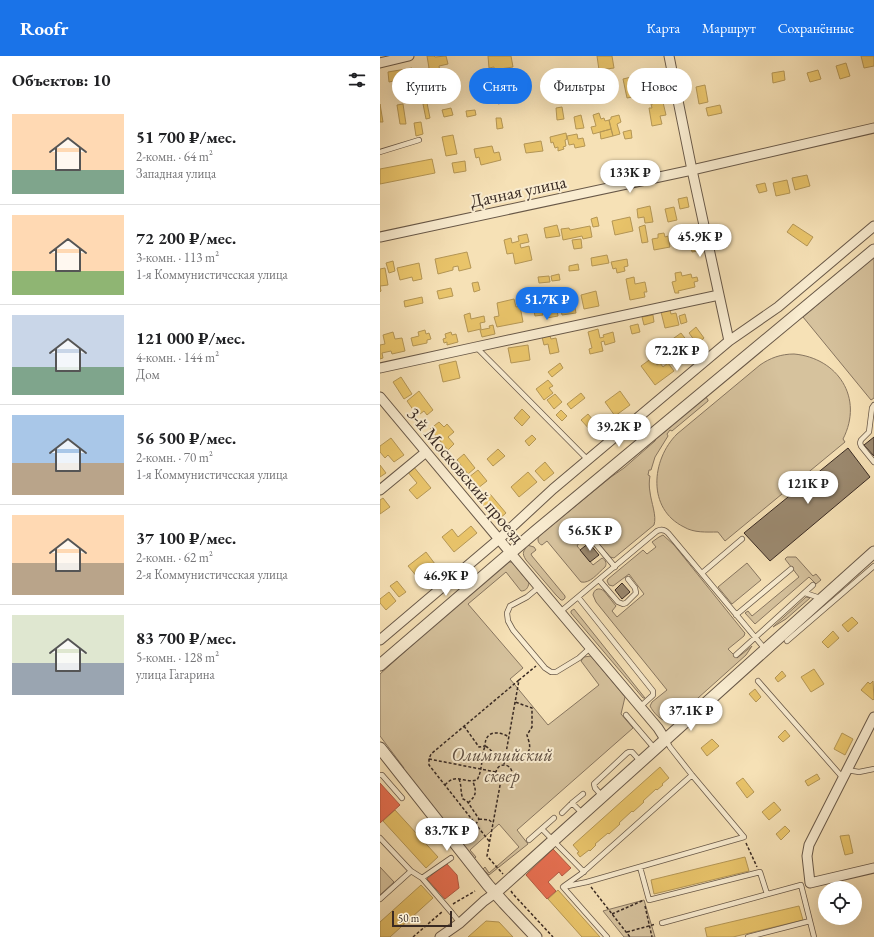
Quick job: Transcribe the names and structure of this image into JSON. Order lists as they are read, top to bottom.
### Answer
{
  "streets": {
    "street": ["Дачная улица", "3-й Московский проезд"]
  },
  "parks": ["Олимпийский сквер"],
  "scale_bar": "50 m",
  "page": {
    "header": "Roofr",
    "nav": ["Карта", "Маршрут", "Сохранённые"],
    "heading": "Объектов: 10",
    "chip": [
      "Купить",
      "Снять",
      "Фильтры",
      "Новое"
    ],
    "list": [
      {
        "name": "51 700 ₽/мес.",
        "note": "2-комн. · 64 m² · Западная улица"
      },
      {
        "name": "72 200 ₽/мес.",
        "note": "3-комн. · 113 m² · 1-я Коммунистическая улица"
      },
      {
        "name": "121 000 ₽/мес.",
        "note": "4-комн. · 144 m² · Дом"
      },
      {
        "name": "56 500 ₽/мес.",
        "note": "2-комн. · 70 m² · 1-я Коммунистическая улица"
      },
      {
        "name": "37 100 ₽/мес.",
        "note": "2-комн. · 62 m² · 2-я Коммунистическая улица"
      },
      {
        "name": "83 700 ₽/мес.",
        "note": "5-комн. · 128 m² · улица Гагарина"
      }
    ],
    "price": [
      "133K ₽",
      "45.9K ₽",
      "51.7K ₽",
      "72.2K ₽",
      "39.2K ₽",
      "121K ₽",
      "56.5K ₽",
      "46.9K ₽",
      "37.1K ₽",
      "83.7K ₽"
    ],
    "scale": "50 m"
  }
}
